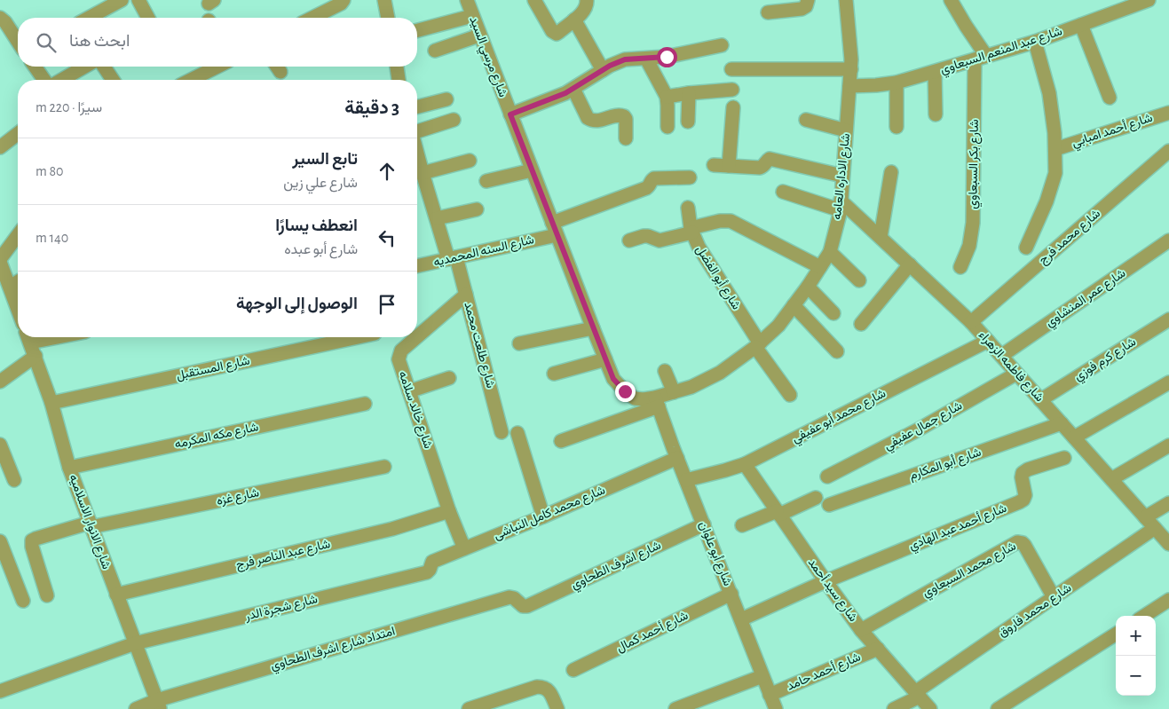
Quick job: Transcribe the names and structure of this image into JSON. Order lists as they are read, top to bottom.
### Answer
{
  "streets": {
    "street": [
      "شارع عبد المنعم السبعاوي",
      "شارع مرسي السيد",
      "شارع أحمد امبابي",
      "شارع بكر السبعاوي",
      "شارع الاداره العامه",
      "شارع محمد فرج",
      "شارع السنه المحمديه",
      "شارع أبو الفضل",
      "شارع عمر المنشاوي",
      "شارع طلعت محمد",
      "شارع كرم فوزي",
      "شارع فاطمه الزهراء",
      "شارع المستقبل",
      "شارع خالد سلامه",
      "شارع محمد أبو عفيفي",
      "شارع جمال عفيفي",
      "شارع مكه المكرمه",
      "شارع أبو المكارم",
      "شارع غزه",
      "شارع محمد كامل النباشى",
      "شارع الانوار الاسلاميه",
      "شارع أحمد عبد الهادي",
      "شارع أبو علوان",
      "شارع عبد الناصر فرج",
      "شارع اشرف الطحاوي",
      "شارع محمد السبعاوي",
      "شارع سيد أحمد",
      "شارع شجرة الدر",
      "شارع محمد فاروق",
      "شارع أحمد كمال",
      "امتداد شارع اشرف الطحاوي",
      "شارع أحمد حامد"
    ]
  },
  "crossings": [
    ["شارع عبد المنعم السبعاوي", "شارع بكر السبعاوي"],
    ["شارع عبد المنعم السبعاوي", "شارع الاداره العامه"],
    ["شارع مرسي السيد", "شارع الاداره العامه"],
    ["شارع مرسي السيد", "شارع السنه المحمديه"],
    ["شارع مرسي السيد", "شارع أبو علوان"],
    ["شارع الاداره العامه", "شارع أبو الفضل"],
    ["شارع الاداره العامه", "شارع فاطمه الزهراء"],
    ["شارع الاداره العامه", "شارع أبو علوان"],
    ["شارع محمد فرج", "شارع فاطمه الزهراء"],
    ["شارع السنه المحمديه", "شارع طلعت محمد"],
    ["شارع عمر المنشاوي", "شارع فاطمه الزهراء"],
    ["شارع طلعت محمد", "شارع خالد سلامه"],
    ["شارع كرم فوزي", "شارع فاطمه الزهراء"],
    ["شارع فاطمه الزهراء", "شارع محمد أبو عفيفي"],
    ["شارع فاطمه الزهراء", "شارع جمال عفيفي"],
    ["شارع فاطمه الزهراء", "شارع أبو المكارم"],
    ["شارع فاطمه الزهراء", "شارع محمد فاروق"],
    ["شارع المستقبل", "شارع الانوار الاسلاميه"],
    ["شارع خالد سلامه", "شارع محمد كامل النباشى"],
    ["شارع خالد سلامه", "شارع عبد الناصر فرج"],
    ["شارع محمد أبو عفيفي", "شارع أبو علوان"],
    ["شارع محمد أبو عفيفي", "شارع سيد أحمد"],
    ["شارع مكه المكرمه", "شارع الانوار الاسلاميه"],
    ["شارع غزه", "شارع الانوار الاسلاميه"],
    ["شارع محمد كامل النباشى", "شارع أبو علوان"],
    ["شارع محمد كامل النباشى", "شارع شجرة الدر"],
    ["شارع الانوار الاسلاميه", "شارع عبد الناصر فرج"],
    ["شارع الانوار الاسلاميه", "شارع شجرة الدر"],
    ["شارع الانوار الاسلاميه", "امتداد شارع اشرف الطحاوي"],
    ["شارع أحمد عبد الهادي", "شارع سيد أحمد"],
    ["شارع أبو علوان", "شارع اشرف الطحاوي"],
    ["شارع أبو علوان", "شارع أحمد كمال"],
    ["شارع أبو علوان", "شارع أحمد حامد"],
    ["شارع اشرف الطحاوي", "امتداد شارع اشرف الطحاوي"],
    ["شارع محمد السبعاوي", "شارع سيد أحمد"],
    ["شارع محمد السبعاوي", "شارع محمد فاروق"],
    ["شارع سيد أحمد", "شارع محمد فاروق"],
    ["شارع سيد أحمد", "شارع أحمد حامد"]
  ],
  "page": {
    "search": "ابحث هنا",
    "heading": ["3 دقيقة", "سيرًا · 220 m"],
    "list": [
      ["تابع السير", "شارع علي زين", "80 m"],
      ["انعطف يسارًا", "شارع أبو عبده", "140 m"],
      "الوصول إلى الوجهة"
    ],
    "map_buttons": ["+", "−"]
  }
}
